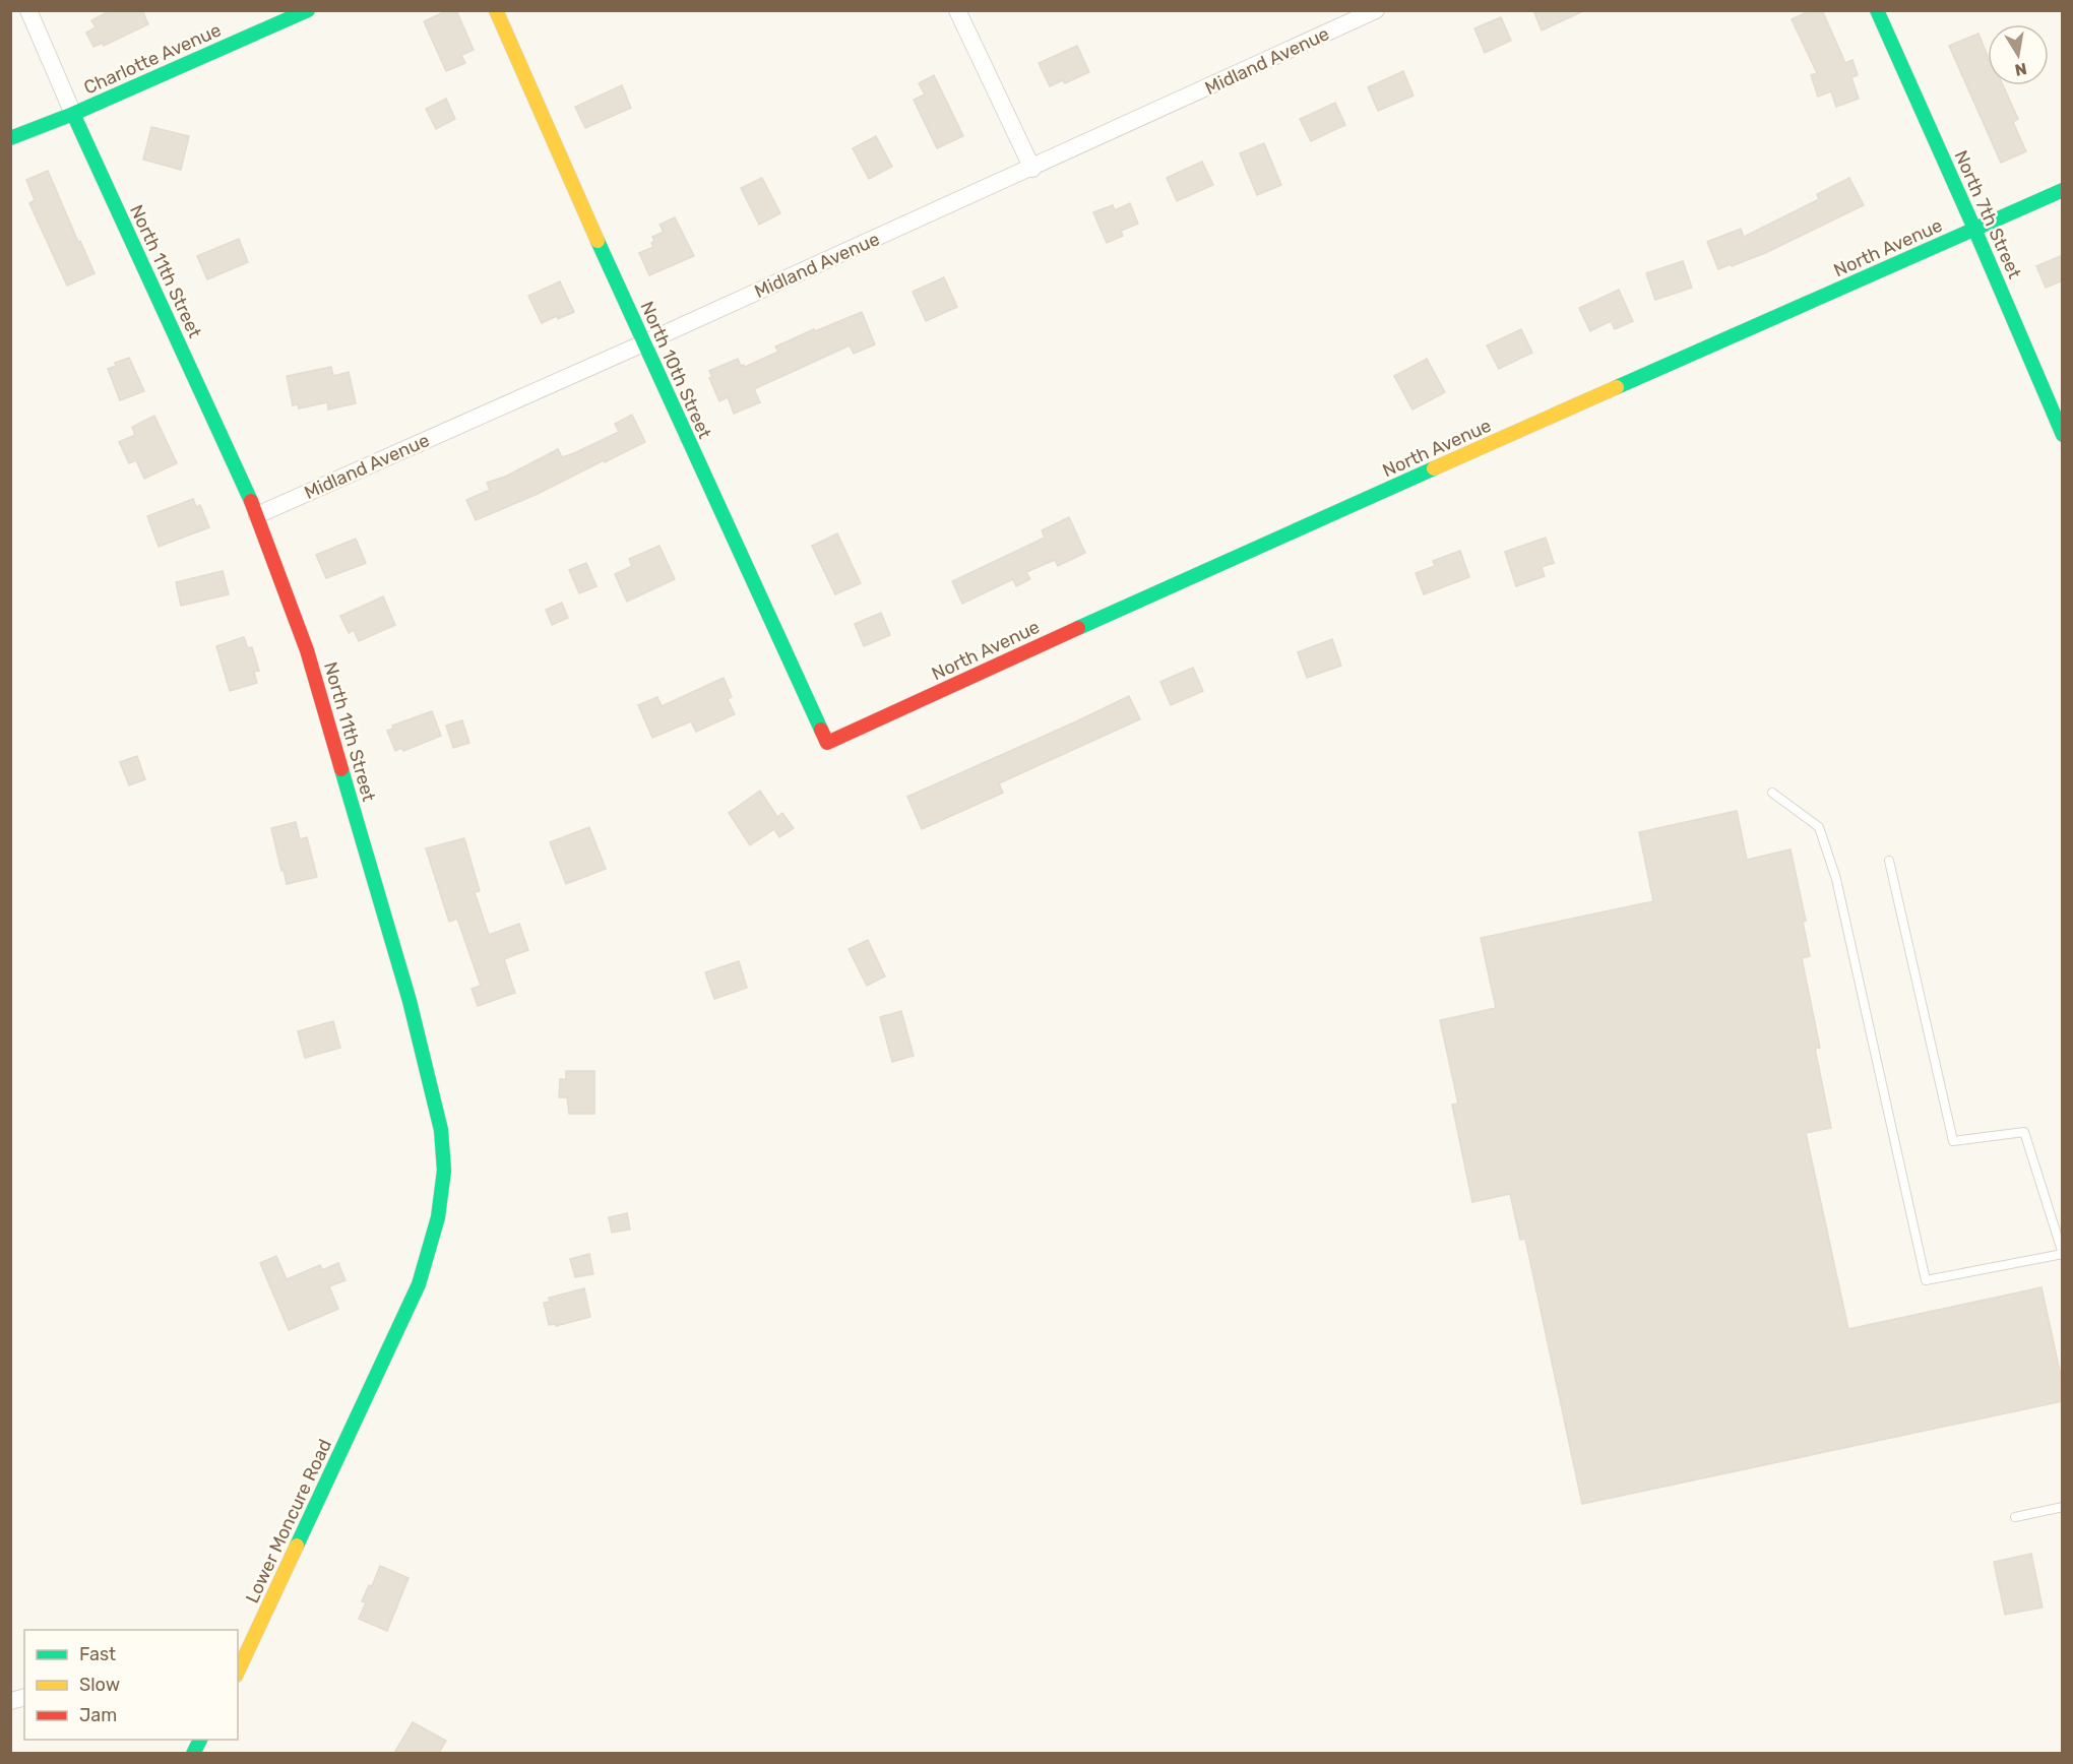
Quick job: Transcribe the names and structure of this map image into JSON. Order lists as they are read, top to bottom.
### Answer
{
  "streets": {
    "street": [
      "Charlotte Avenue",
      "Midland Avenue",
      "North 7th Street",
      "North Avenue",
      "North 11th Street",
      "North 10th Street",
      "Lower Moncure Road"
    ]
  },
  "crossings": [
    ["Charlotte Avenue", "North 11th Street"],
    ["Midland Avenue", "North 11th Street"],
    ["Midland Avenue", "North 10th Street"],
    ["North 7th Street", "North Avenue"],
    ["North Avenue", "North 10th Street"],
    ["North 11th Street", "Lower Moncure Road"]
  ],
  "legend": ["Fast", "Slow", "Jam"],
  "north": "bottom"
}
